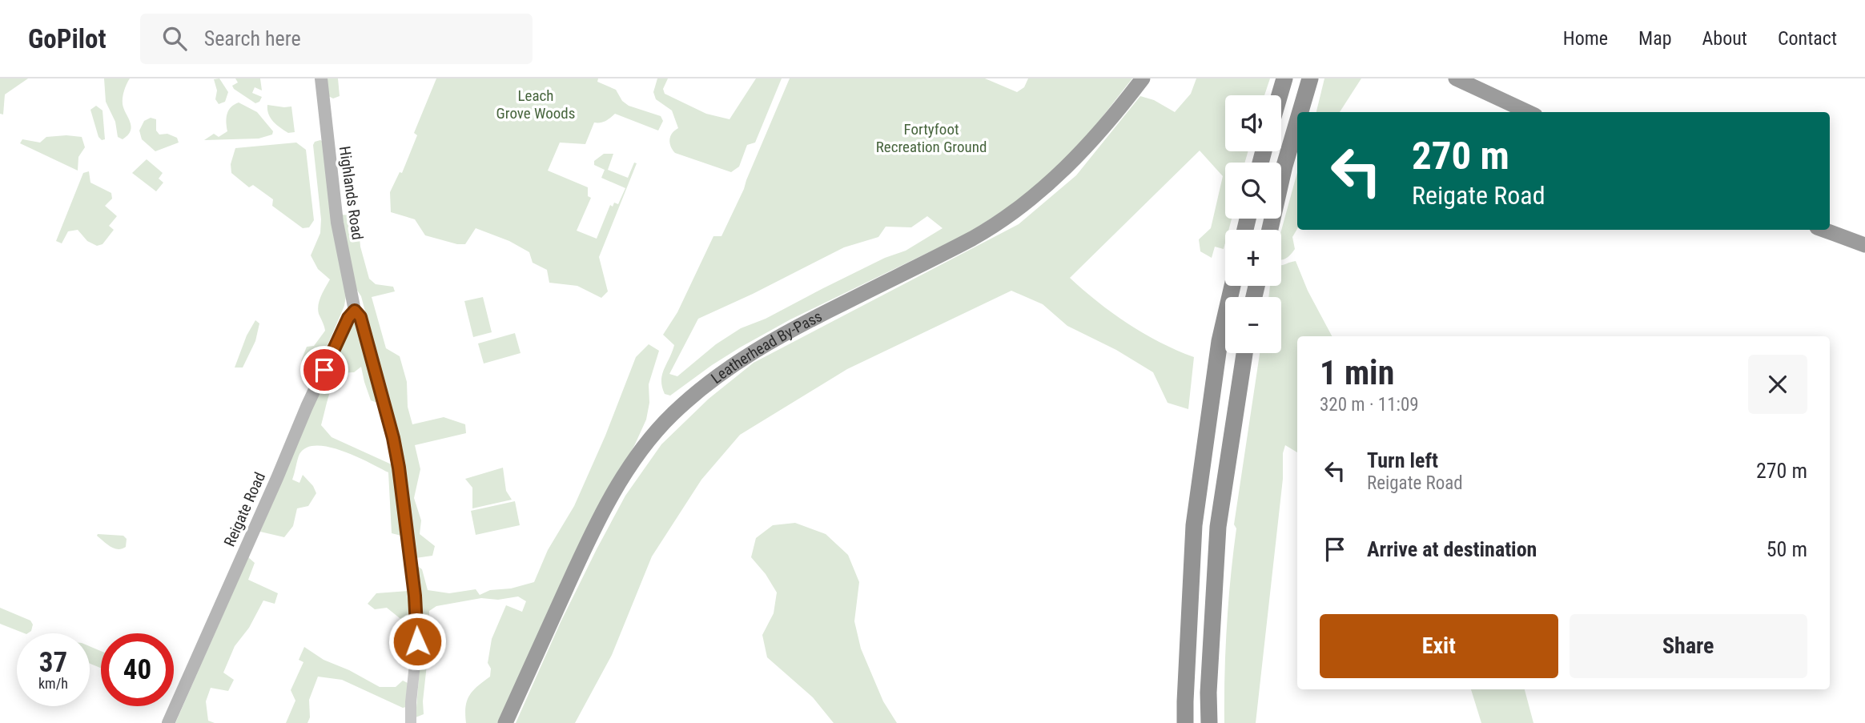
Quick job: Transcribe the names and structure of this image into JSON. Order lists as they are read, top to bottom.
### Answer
{
  "streets": {
    "highway": ["Leatherhead By-Pass"],
    "main road": ["Highlands Road", "Reigate Road"]
  },
  "crossings": [
    ["Highlands Road", "Reigate Road"]
  ],
  "parks": ["Leach Grove Woods", "Fortyfoot Recreation Ground"],
  "page": {
    "header": "GoPilot",
    "search": "Search here",
    "nav": [
      "Home",
      "Map",
      "About",
      "Contact"
    ],
    "map_buttons": ["+", "−"],
    "turn": ["270 m", "Reigate Road"],
    "heading": ["1 min", "320 m · 11:09"],
    "list": [
      {
        "name": "Turn left",
        "note": "Reigate Road",
        "value": "270 m"
      },
      {
        "name": "Arrive at destination",
        "value": "50 m"
      }
    ],
    "buttons": ["Exit", "Share"],
    "speed": "37 km/h",
    "limit": "40"
  }
}
